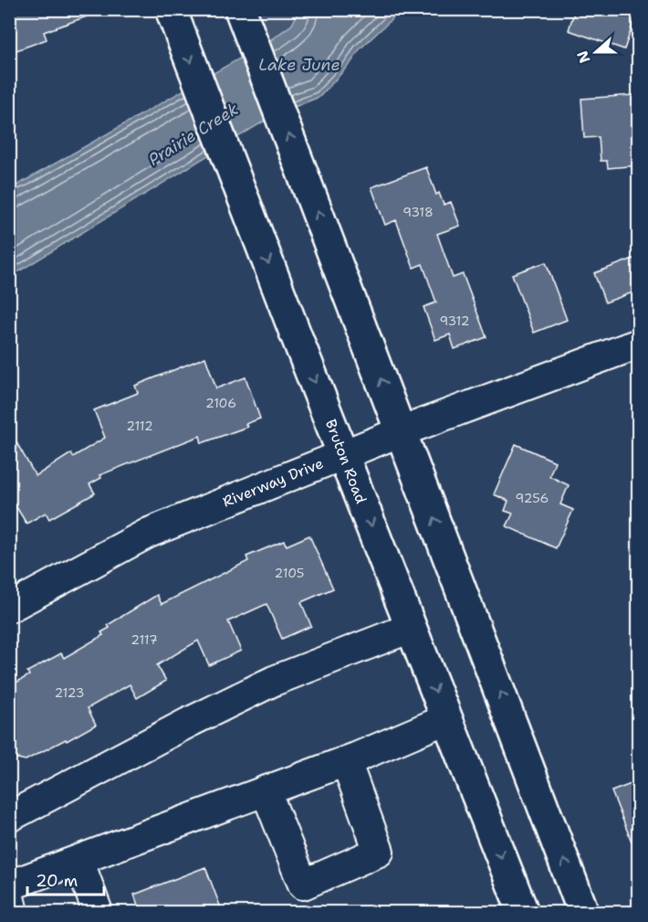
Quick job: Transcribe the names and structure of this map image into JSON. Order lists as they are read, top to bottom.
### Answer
{
  "streets": {
    "main road": ["Bruton Road"],
    "street": ["Riverway Drive"]
  },
  "crossings": [
    ["Bruton Road", "Riverway Drive"]
  ],
  "water": ["Lake June", "Prairie Creek"],
  "house_numbers": [
    "9318",
    "9312",
    "2106",
    "2112",
    "9256",
    "2105",
    "2117",
    "2123"
  ],
  "scale_bar": "20 m",
  "north": "left"
}
